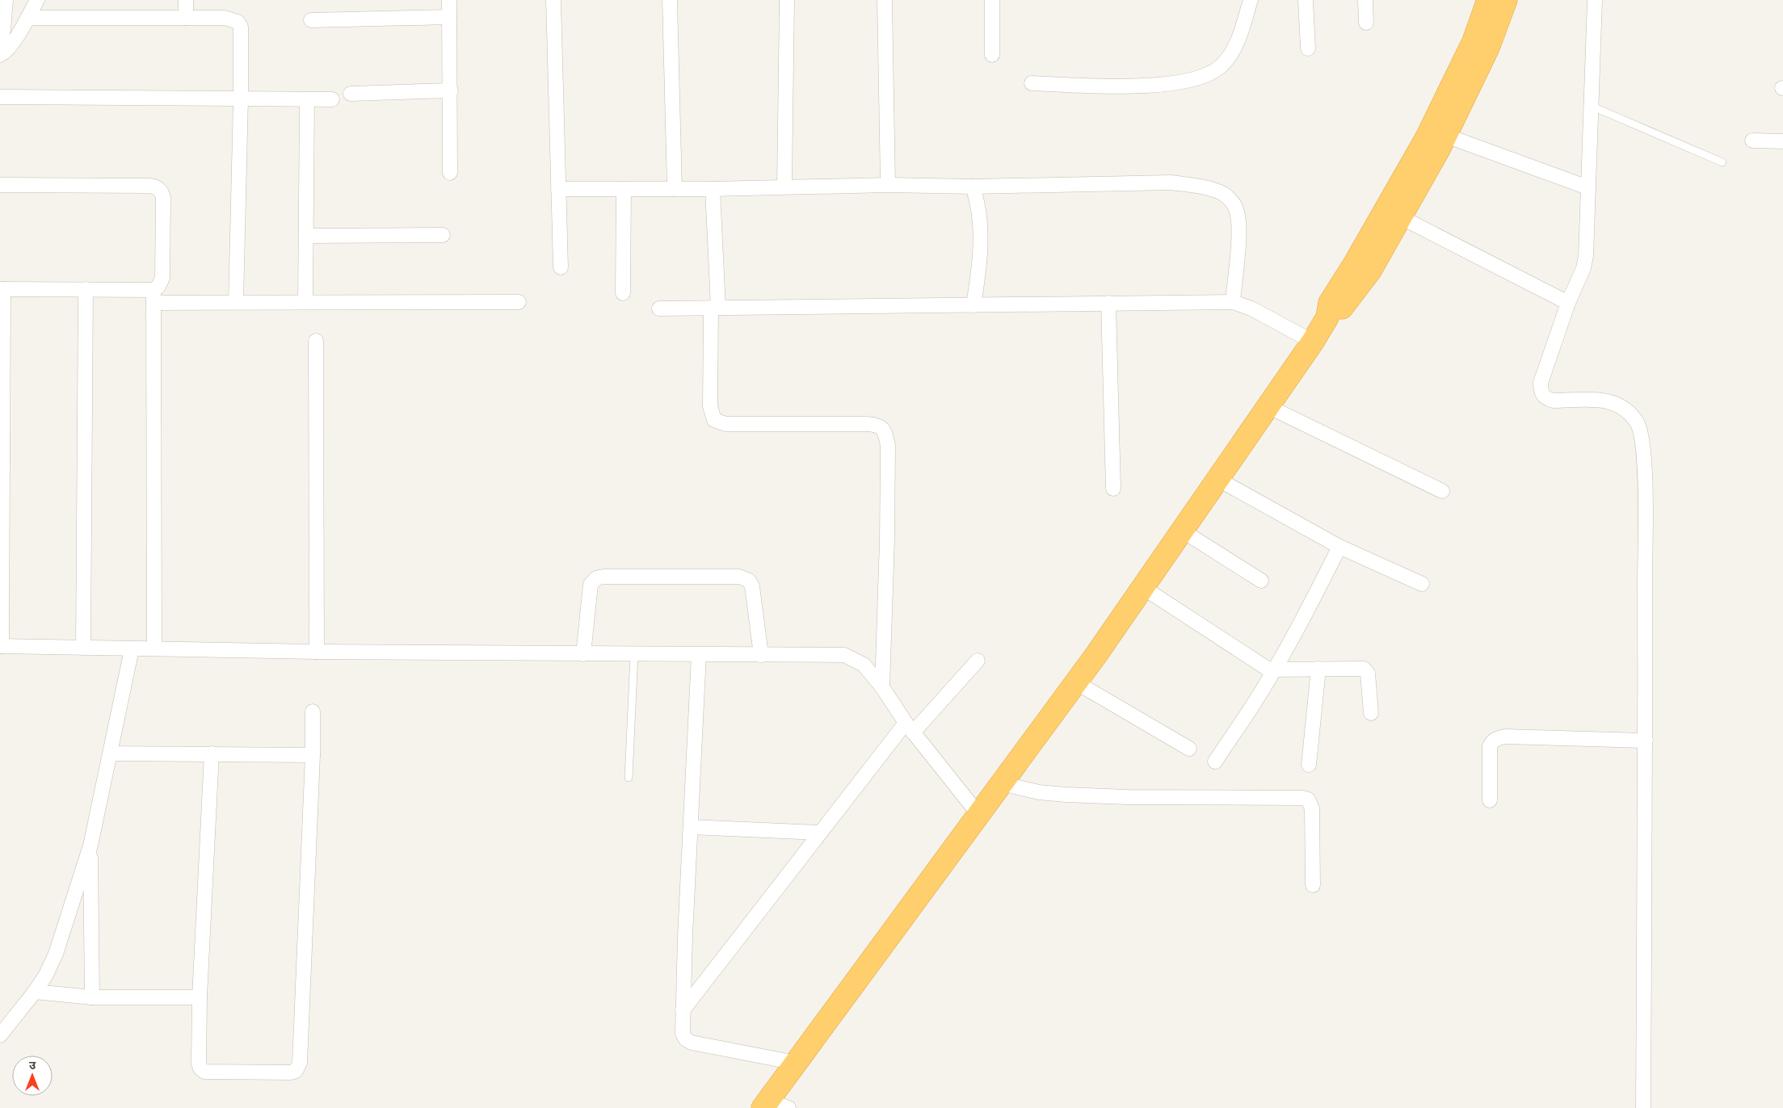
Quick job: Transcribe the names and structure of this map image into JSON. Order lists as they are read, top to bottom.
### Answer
{
  "north": "top"
}
